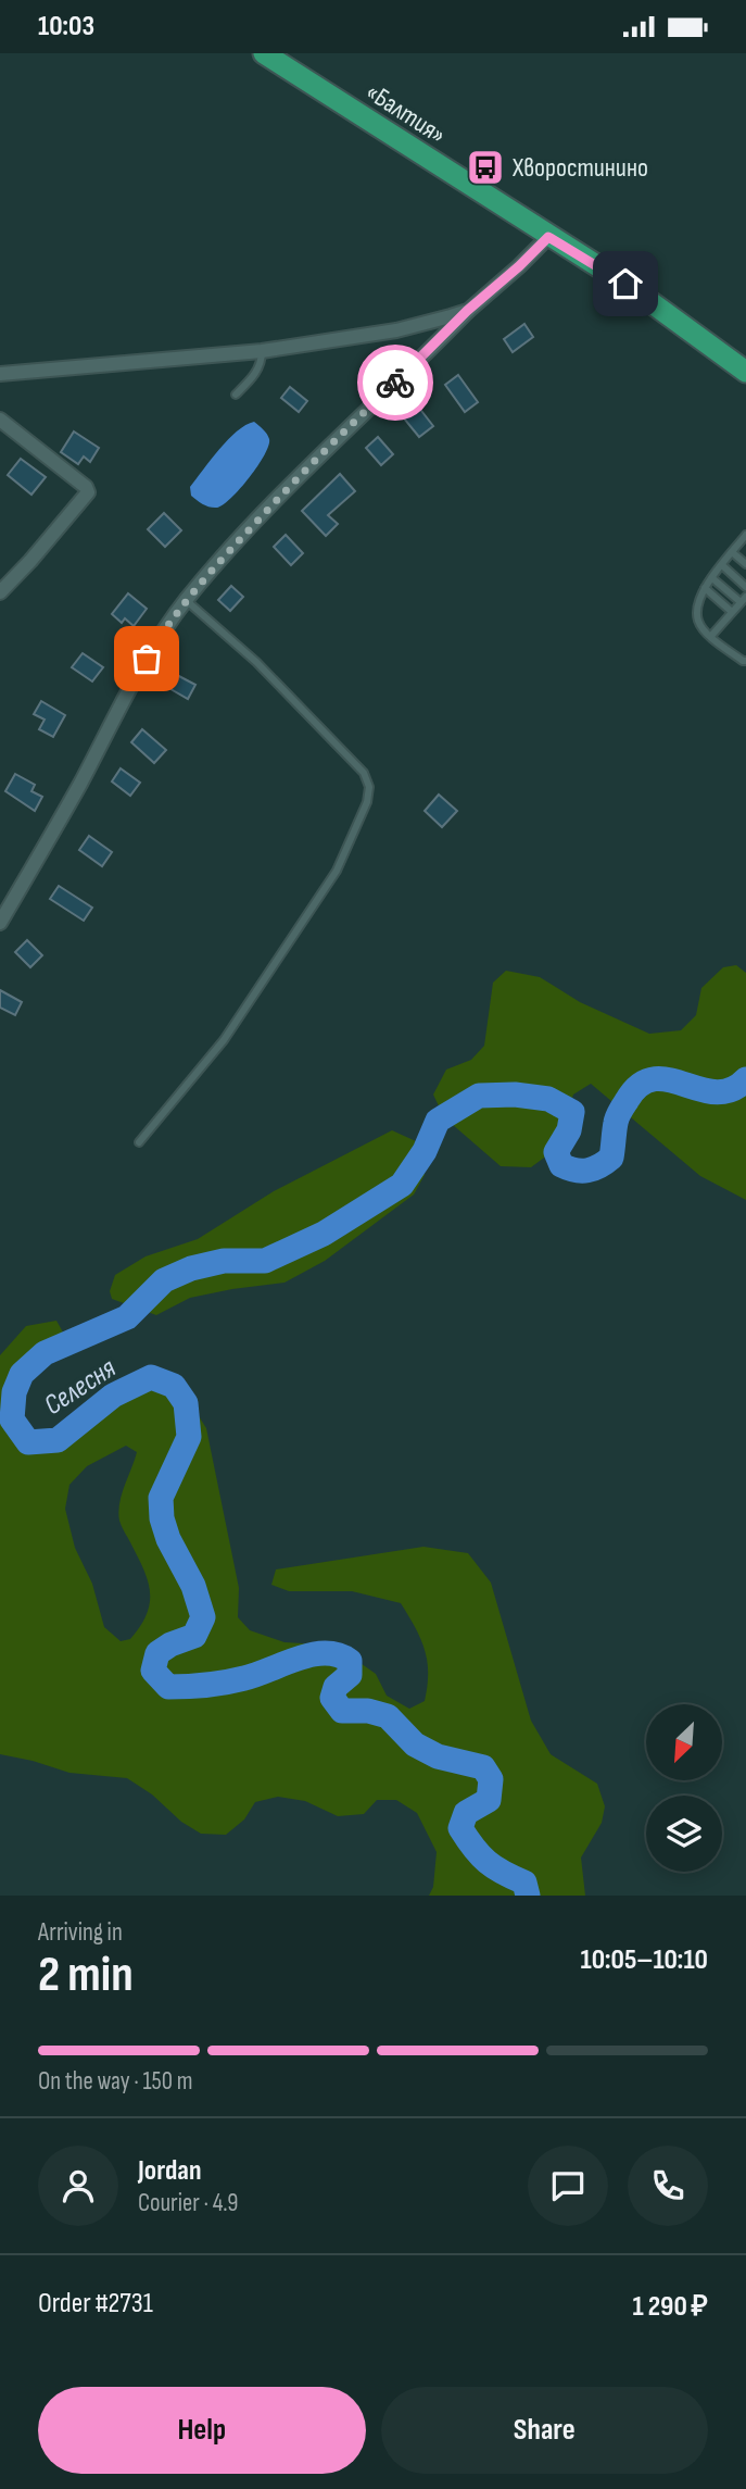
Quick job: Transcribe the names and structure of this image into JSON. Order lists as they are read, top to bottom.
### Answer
{
  "streets": {
    "highway": ["«Балтия»"]
  },
  "water": ["Селесня"],
  "places": {
    "bus stop": ["Хворостинино"]
  },
  "north": "bottom left",
  "page": {
    "status": "10:03",
    "heading": ["2 min", "Arriving in", "10:05–10:10"],
    "panel": [
      "Jordan",
      "Courier · 4.9",
      "Order #2731",
      "1 290 ₽"
    ],
    "bar": "On the way · 150 m",
    "buttons": ["Help", "Share"]
  }
}
